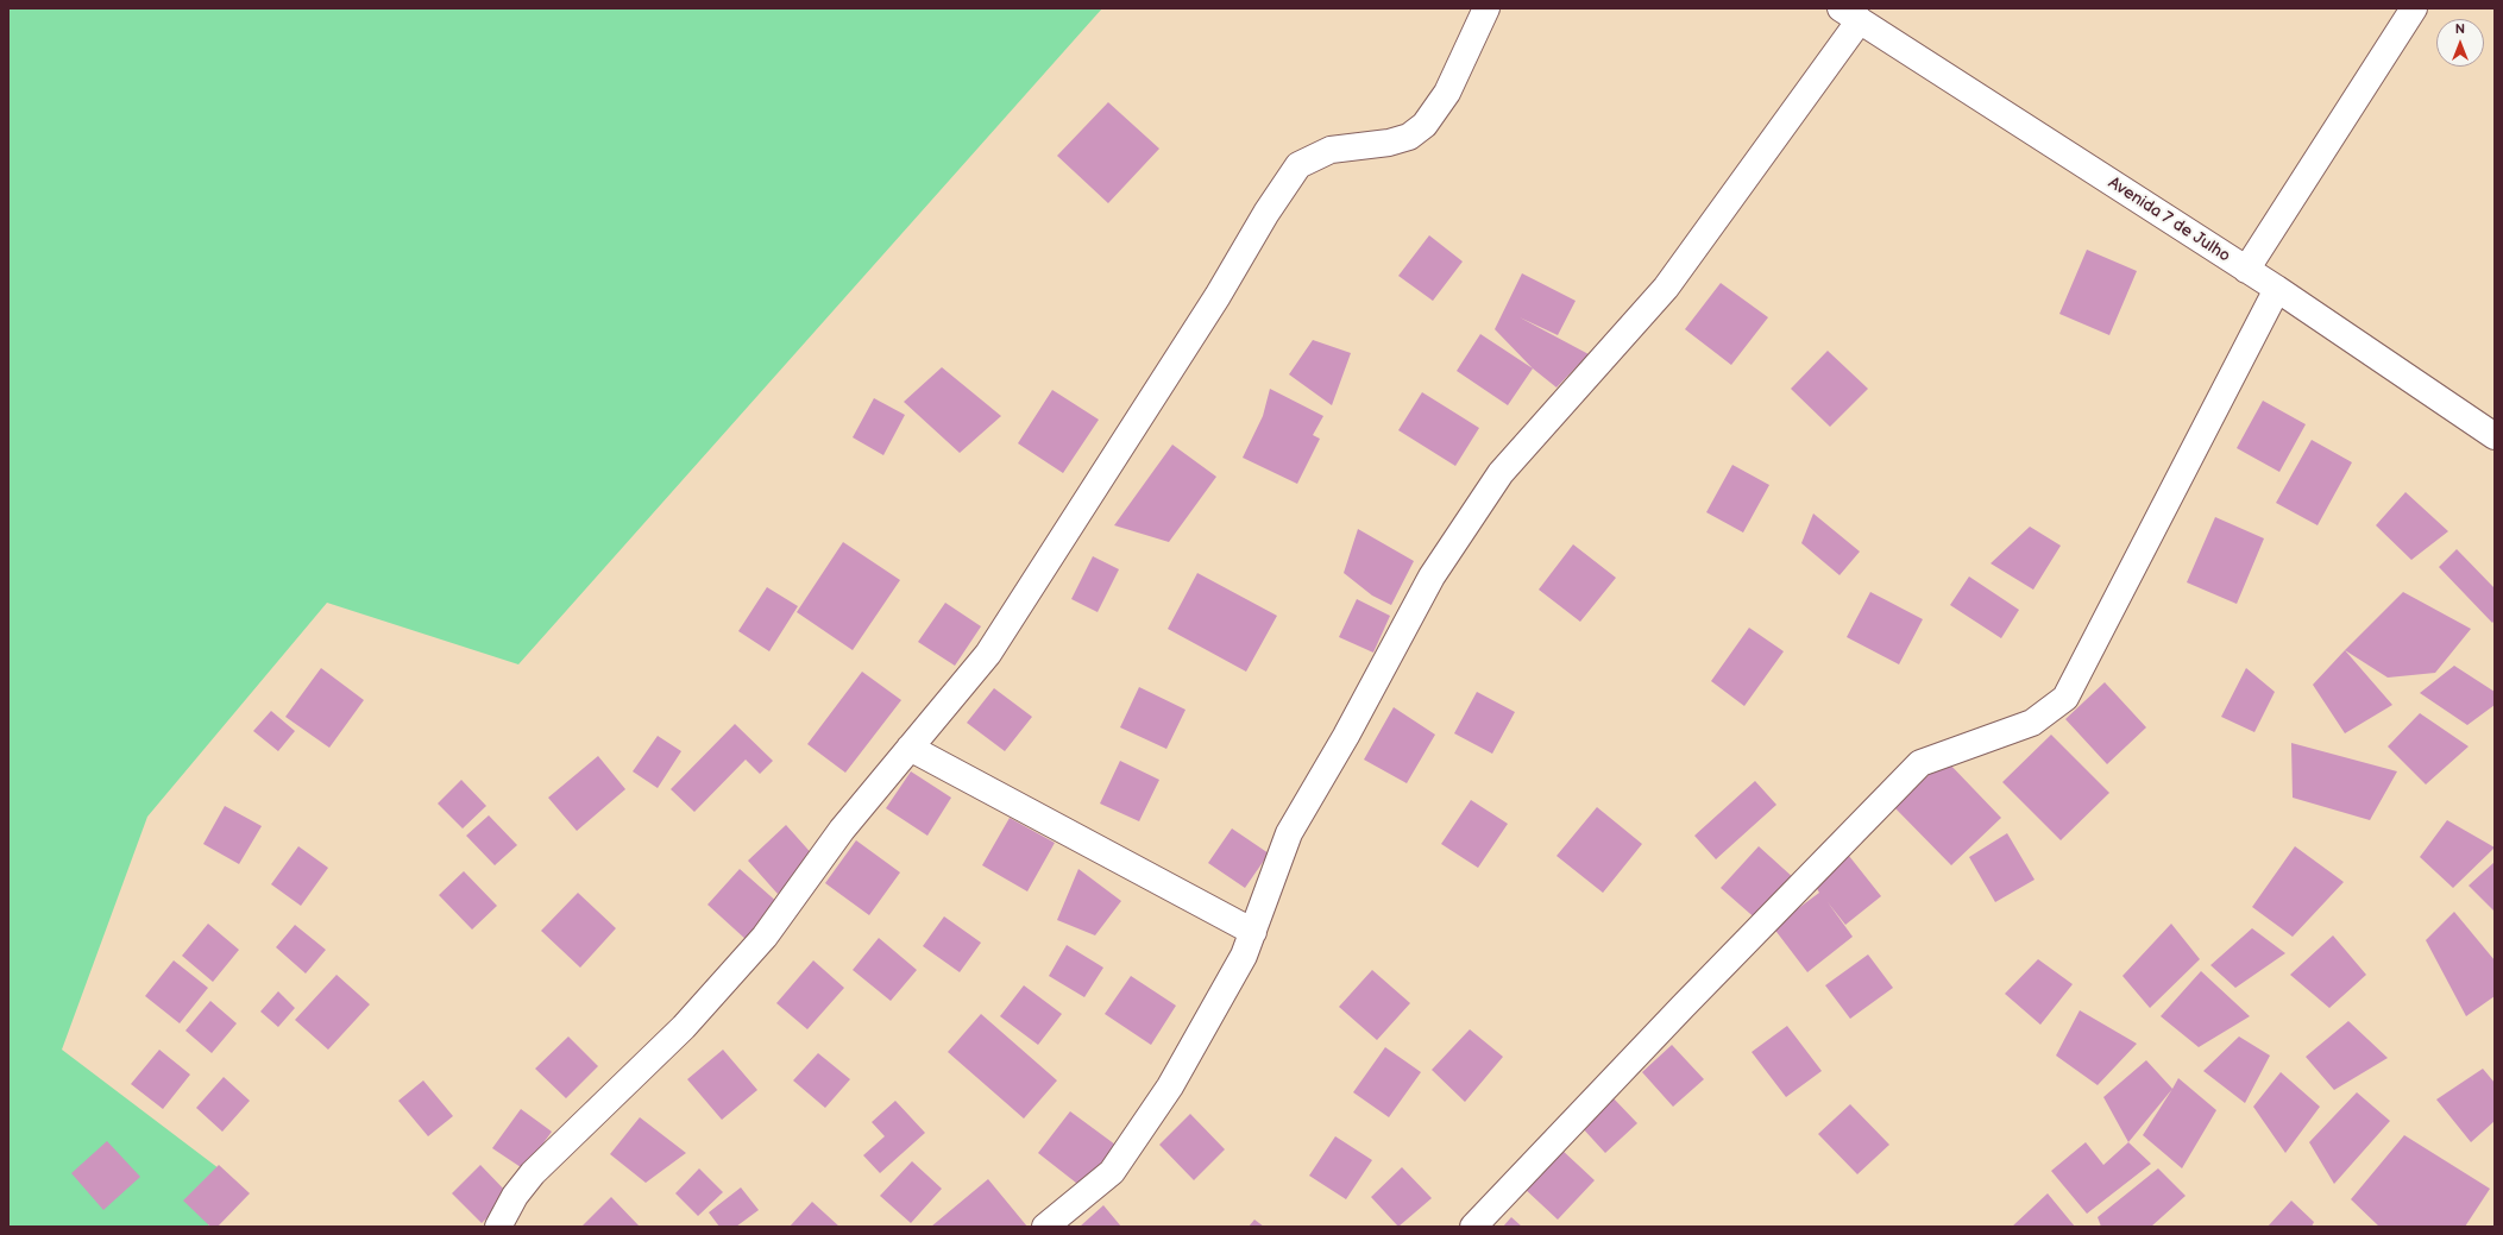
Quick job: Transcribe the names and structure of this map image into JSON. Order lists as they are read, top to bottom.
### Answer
{
  "streets": {
    "street": ["Avenida 7 de Julho"]
  },
  "north": "top"
}
